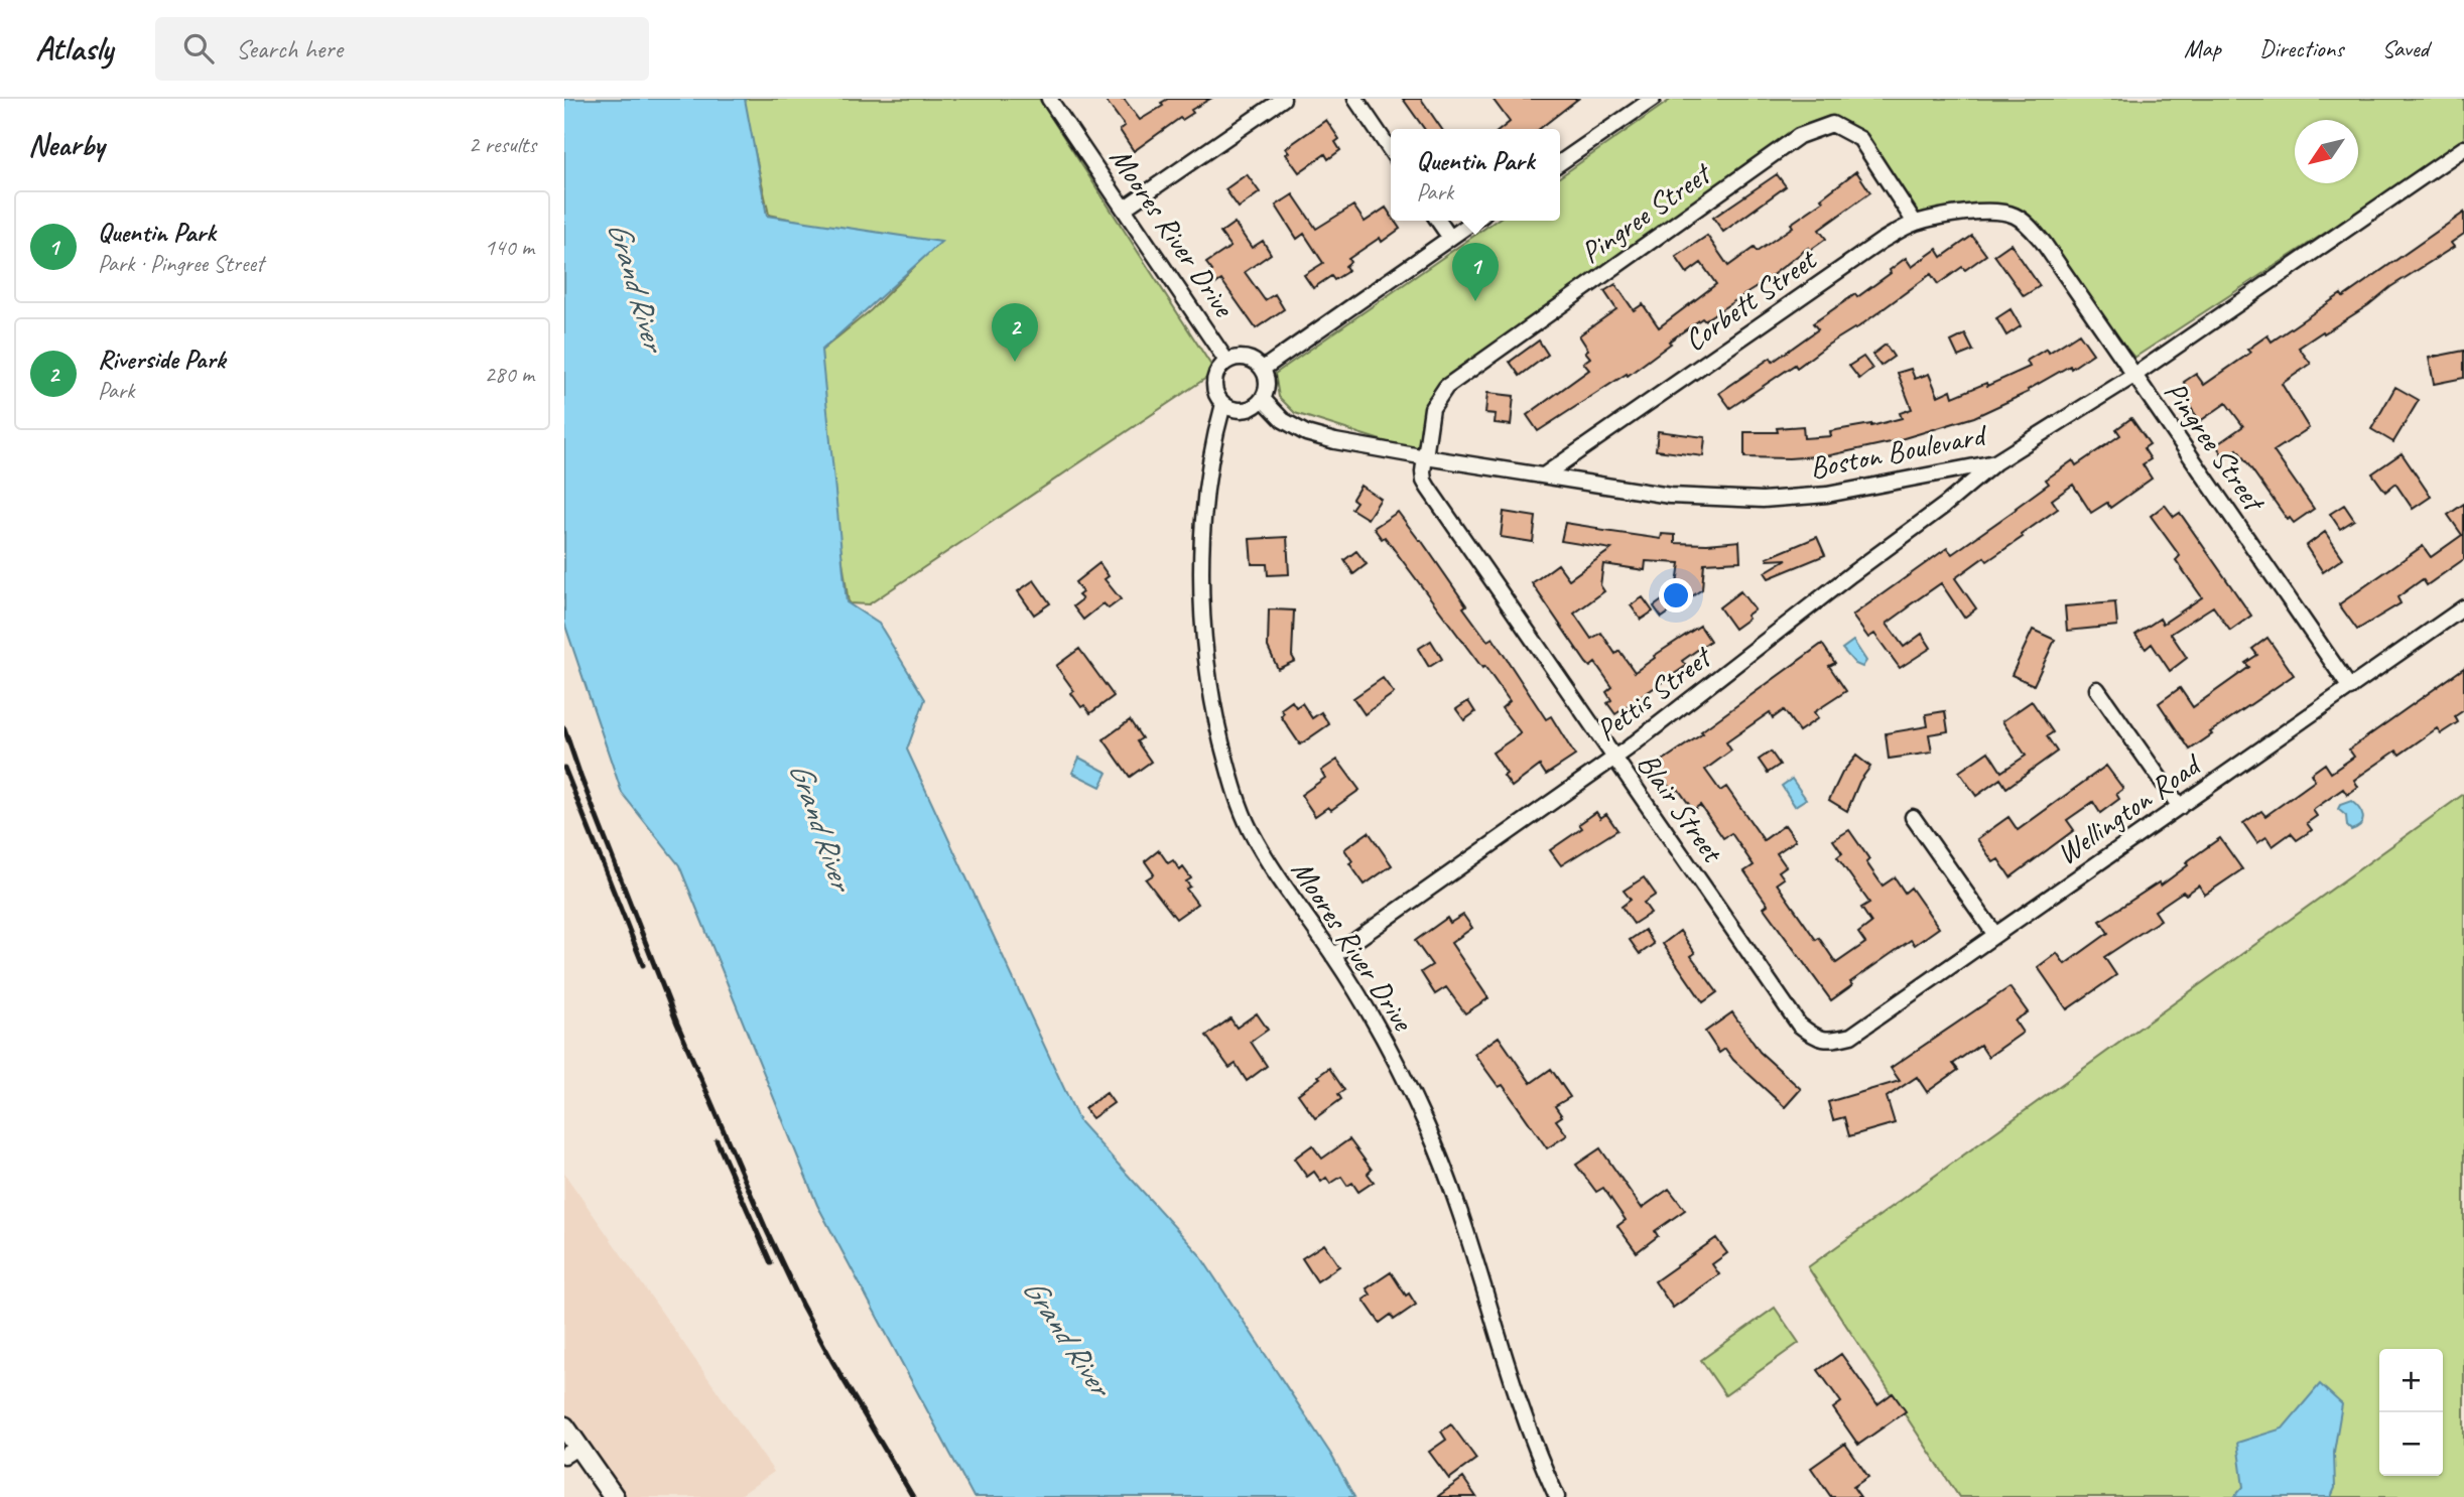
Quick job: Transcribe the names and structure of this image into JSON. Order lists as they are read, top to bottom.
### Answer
{
  "streets": {
    "street": [
      "Pingree Street",
      "Moores River Drive",
      "Corbett Street",
      "Boston Boulevard",
      "Pettis Street",
      "Blair Street",
      "Wellington Road"
    ]
  },
  "crossings": [
    ["Pingree Street", "Corbett Street"],
    ["Pingree Street", "Boston Boulevard"],
    ["Pingree Street", "Blair Street"],
    ["Pingree Street", "Wellington Road"],
    ["Moores River Drive", "Boston Boulevard"],
    ["Moores River Drive", "Pettis Street"],
    ["Corbett Street", "Boston Boulevard"],
    ["Boston Boulevard", "Pettis Street"],
    ["Boston Boulevard", "Blair Street"],
    ["Pettis Street", "Blair Street"],
    ["Blair Street", "Wellington Road"]
  ],
  "water": ["Grand River"],
  "north": "bottom left",
  "page": {
    "header": "Atlasly",
    "search": "Search here",
    "nav": ["Map", "Directions", "Saved"],
    "heading": ["Nearby", "2 results"],
    "popup": ["Quentin Park", "Park"],
    "list": [
      {
        "mark": "1",
        "name": "Quentin Park",
        "note": "Park · Pingree Street",
        "value": "140 m"
      },
      {
        "mark": "2",
        "name": "Riverside Park",
        "note": "Park",
        "value": "280 m"
      }
    ],
    "pins": ["1", "2"],
    "map_buttons": ["+", "−"]
  }
}
